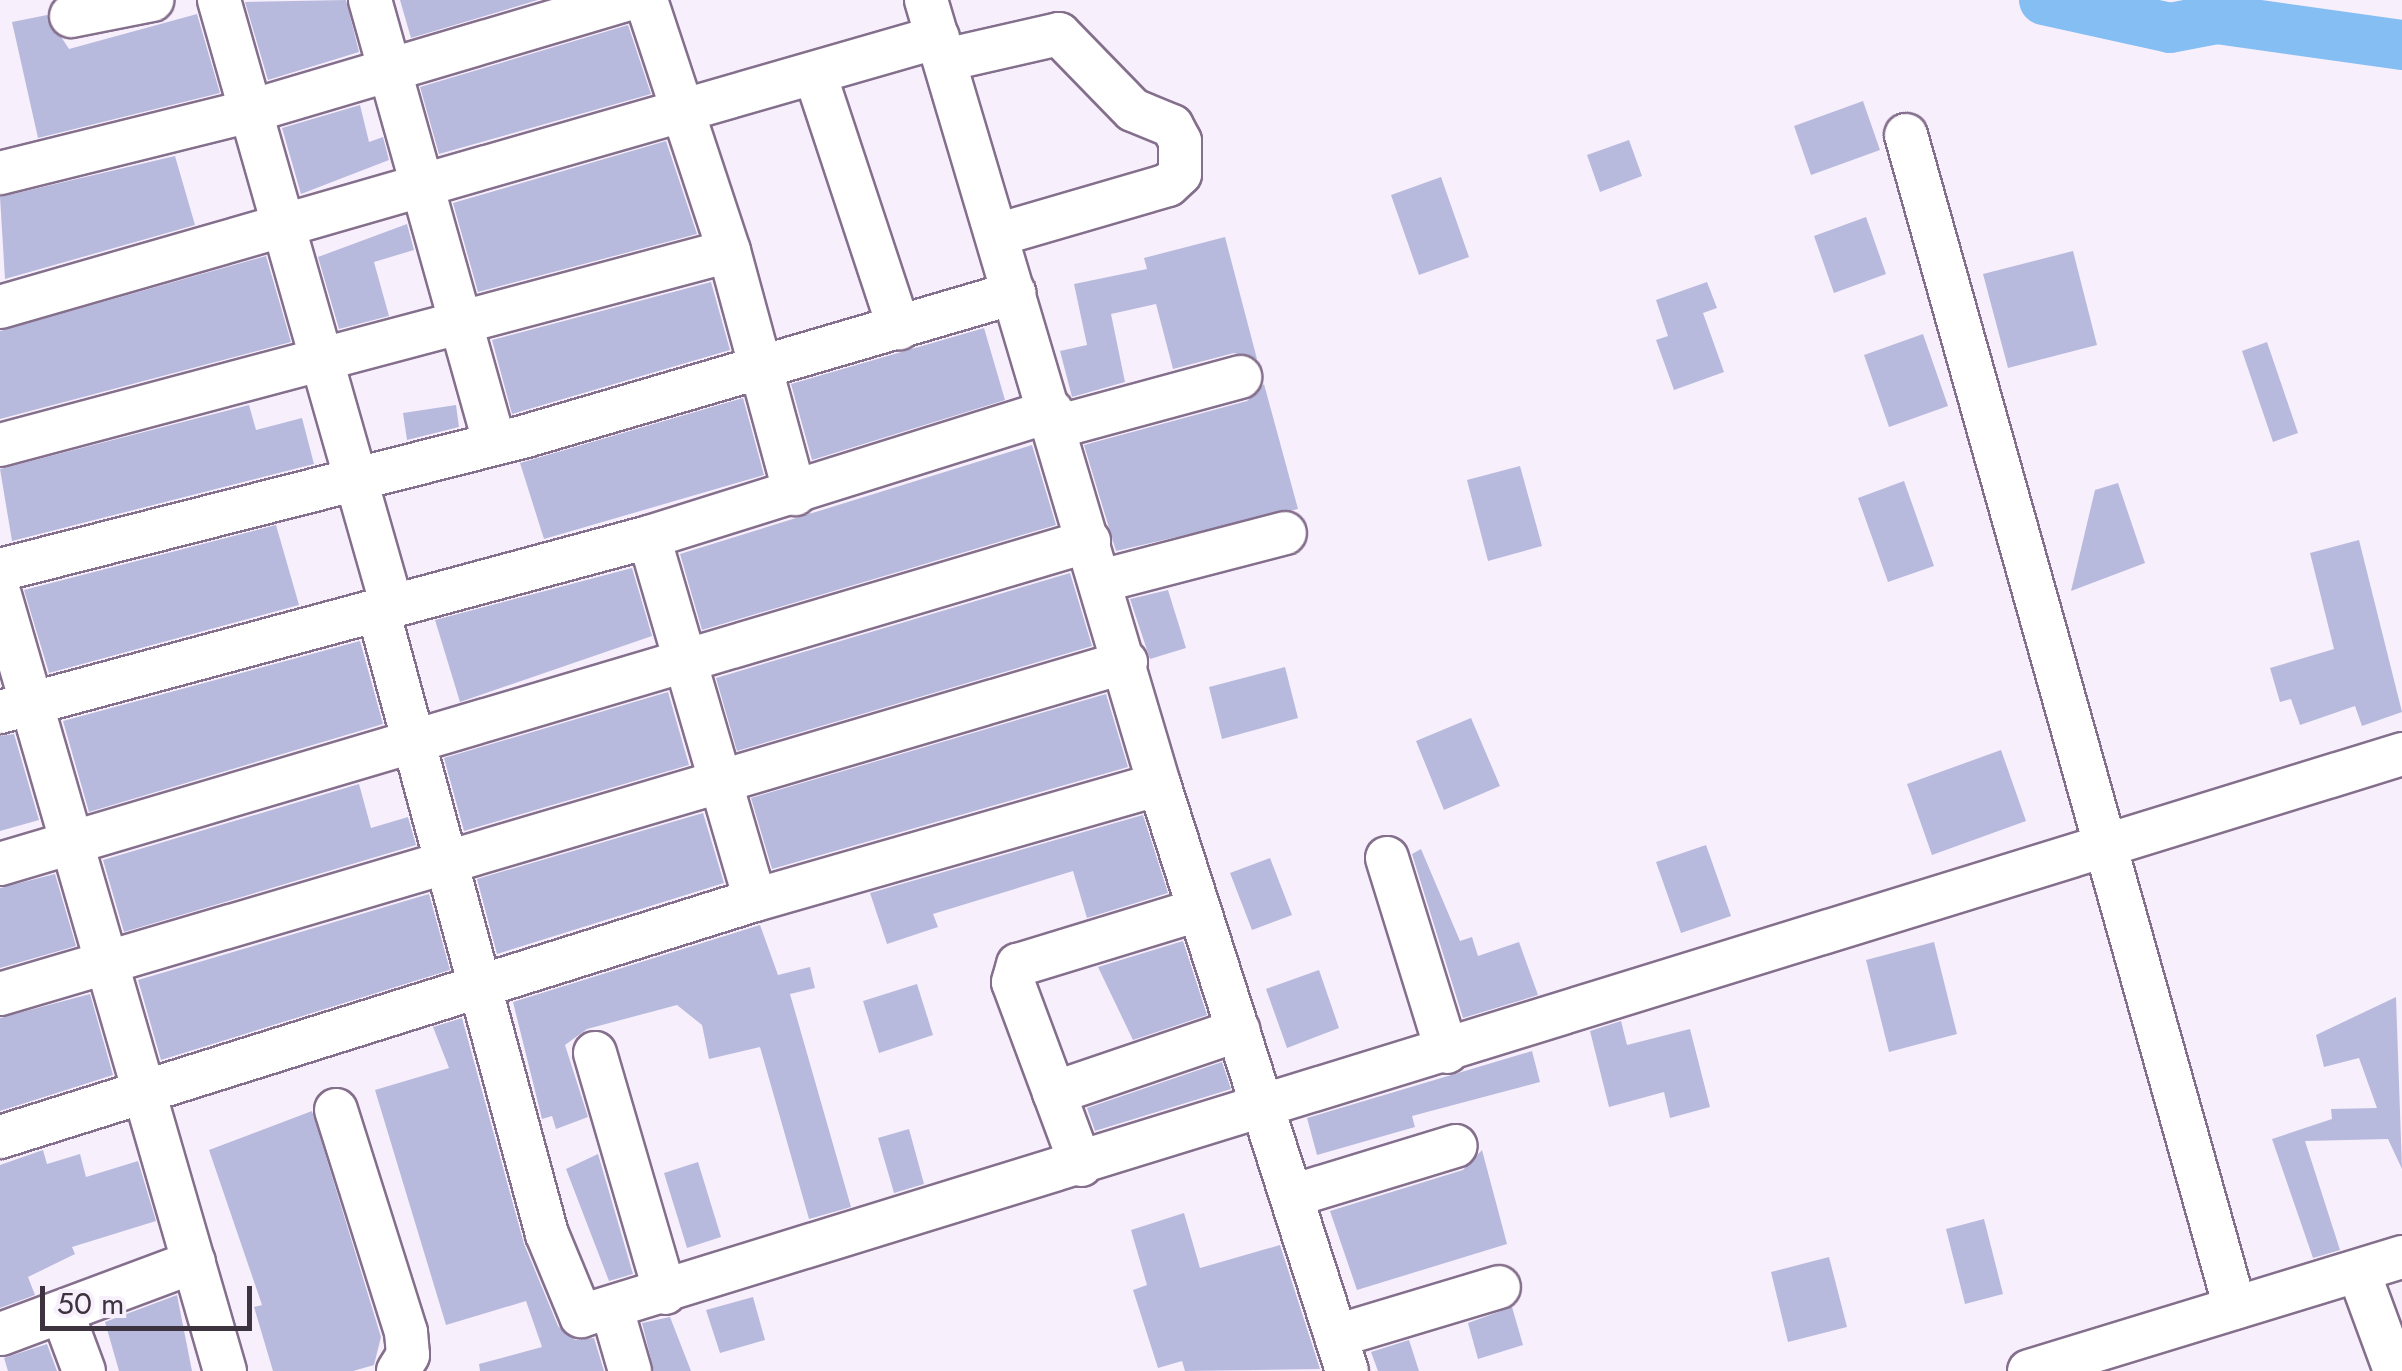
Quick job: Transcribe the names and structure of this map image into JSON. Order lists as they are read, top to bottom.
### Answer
{
  "scale_bar": "50 m"
}
